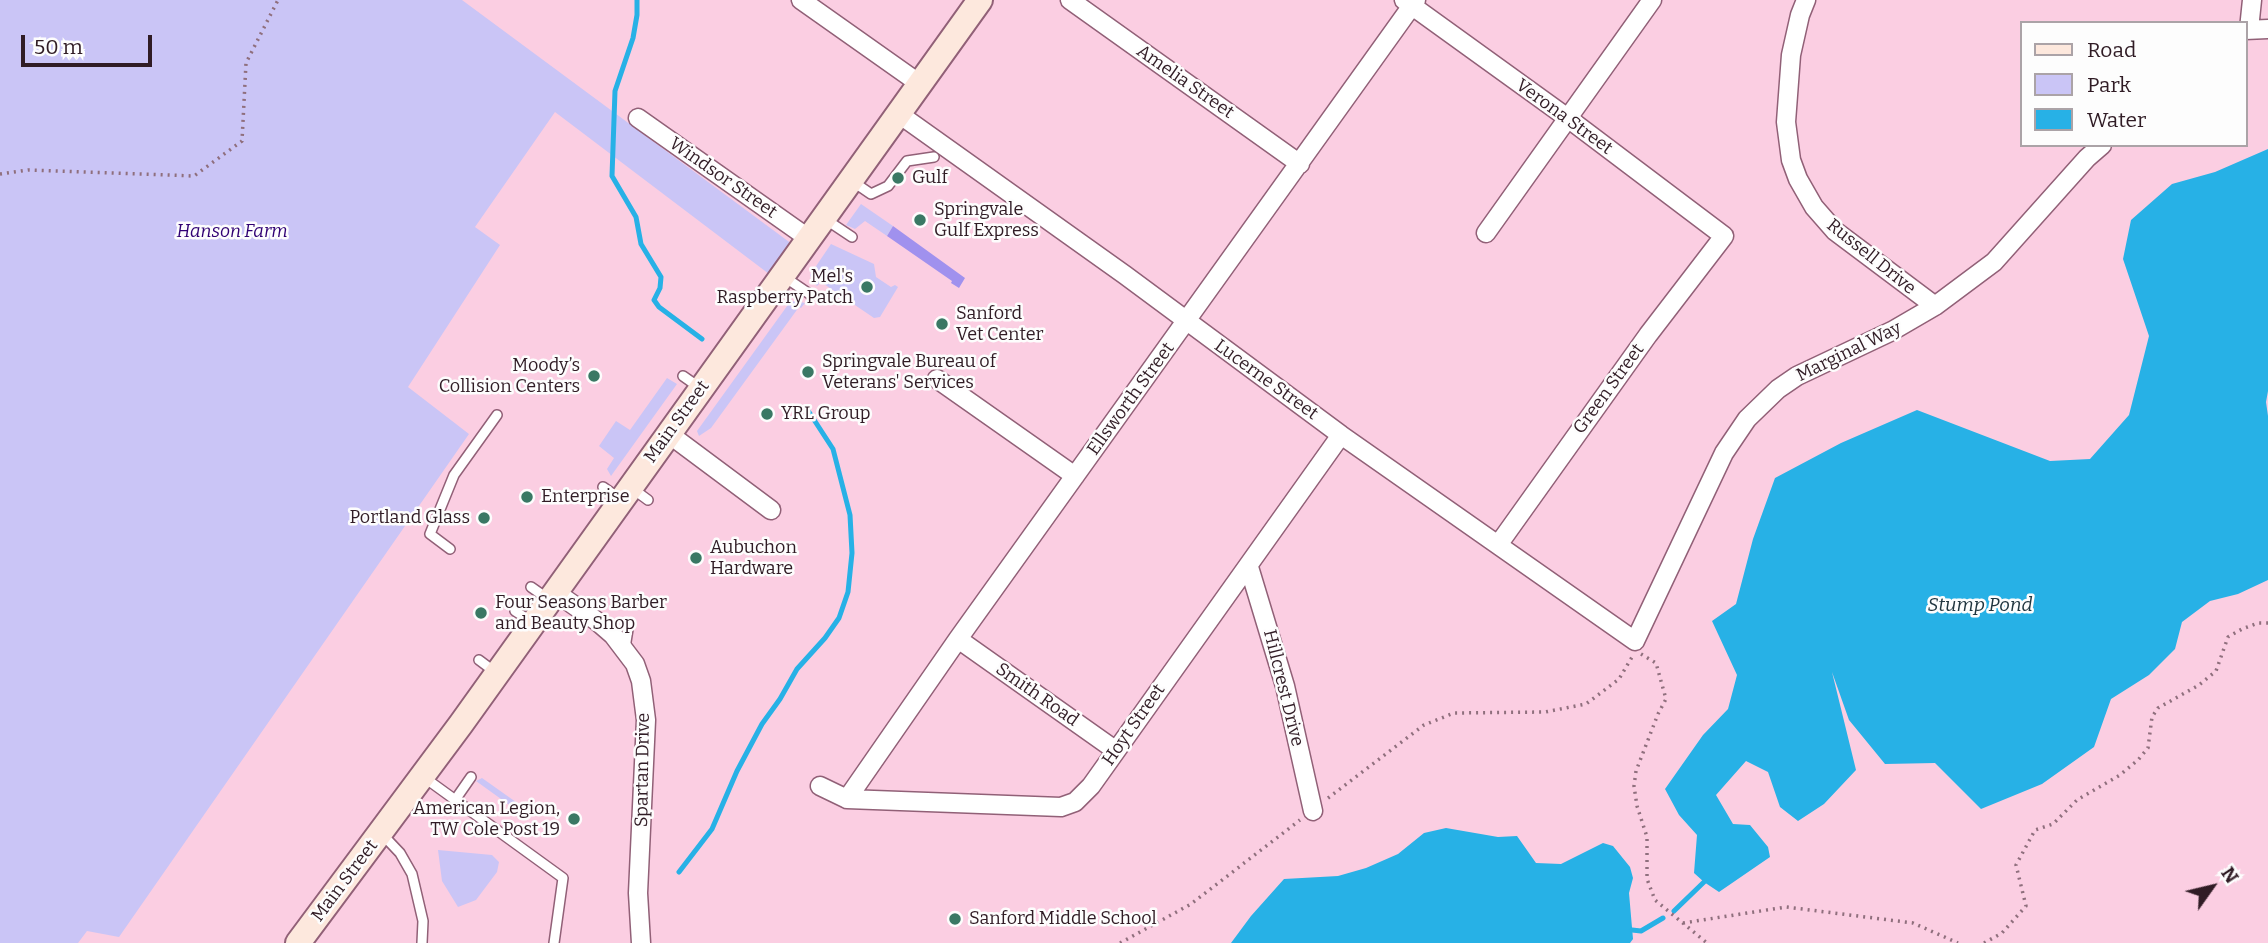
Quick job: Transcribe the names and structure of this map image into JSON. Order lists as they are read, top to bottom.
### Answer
{
  "streets": {
    "main road": ["Main Street"],
    "street": [
      "Amelia Street",
      "Verona Street",
      "Windsor Street",
      "Russell Drive",
      "Marginal Way",
      "Lucerne Street",
      "Green Street",
      "Ellsworth Street",
      "Hillcrest Drive",
      "Smith Road",
      "Hoyt Street",
      "Spartan Drive"
    ]
  },
  "crossings": [
    ["Amelia Street", "Ellsworth Street"],
    ["Verona Street", "Green Street"],
    ["Verona Street", "Ellsworth Street"],
    ["Windsor Street", "Main Street"],
    ["Russell Drive", "Marginal Way"],
    ["Marginal Way", "Lucerne Street"],
    ["Lucerne Street", "Green Street"],
    ["Lucerne Street", "Ellsworth Street"],
    ["Lucerne Street", "Main Street"],
    ["Lucerne Street", "Hoyt Street"],
    ["Ellsworth Street", "Smith Road"],
    ["Ellsworth Street", "Hoyt Street"],
    ["Main Street", "Spartan Drive"],
    ["Hillcrest Drive", "Hoyt Street"],
    ["Smith Road", "Hoyt Street"]
  ],
  "water": ["Stump Pond"],
  "parks": ["Hanson Farm"],
  "places": [
    "Gulf",
    "Springvale Gulf Express",
    "Mel's Raspberry Patch",
    "Sanford Vet Center",
    "Springvale Bureau of Veterans' Services",
    "Moody’s Collision Centers",
    "YRL Group",
    "Enterprise",
    "Portland Glass",
    "Aubuchon Hardware",
    "Four Seasons Barber and Beauty Shop",
    "American Legion, TW Cole Post 19",
    "Sanford Middle School"
  ],
  "legend": ["Road", "Park", "Water"],
  "scale_bar": "50 m",
  "north": "top right"
}
